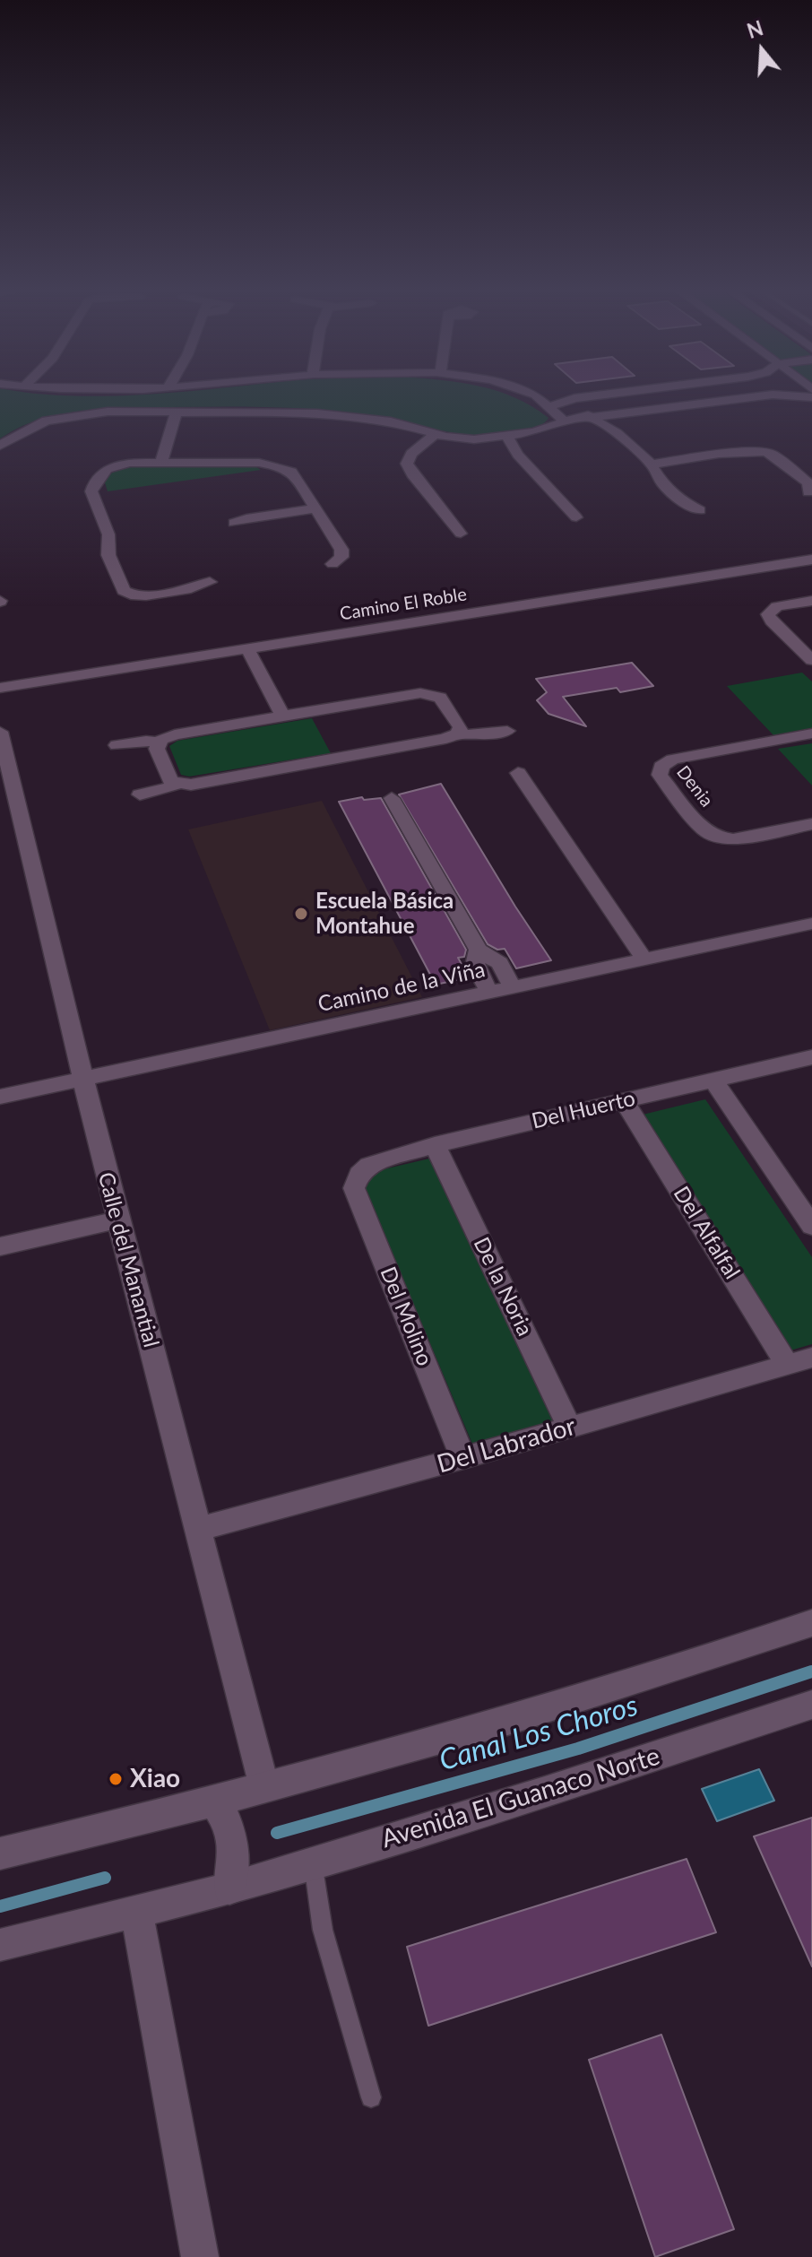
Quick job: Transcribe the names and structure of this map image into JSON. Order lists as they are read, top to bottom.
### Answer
{
  "streets": {
    "street": [
      "Camino El Roble",
      "Denia",
      "Camino de la Viña",
      "Del Huerto",
      "Del Alfalfal",
      "Calle del Manantial",
      "De la Noria",
      "Del Molino",
      "Del Labrador",
      "Avenida El Guanaco Norte"
    ]
  },
  "crossings": [
    ["Camino de la Viña", "Calle del Manantial"],
    ["Del Huerto", "Del Alfalfal"],
    ["Del Huerto", "De la Noria"],
    ["Del Huerto", "Del Molino"],
    ["Del Alfalfal", "Del Labrador"],
    ["Calle del Manantial", "Del Labrador"],
    ["De la Noria", "Del Labrador"],
    ["Del Molino", "Del Labrador"]
  ],
  "water": ["Canal Los Choros"],
  "places": ["Escuela Básica Montahue", "Xiao"],
  "north": "top"
}
